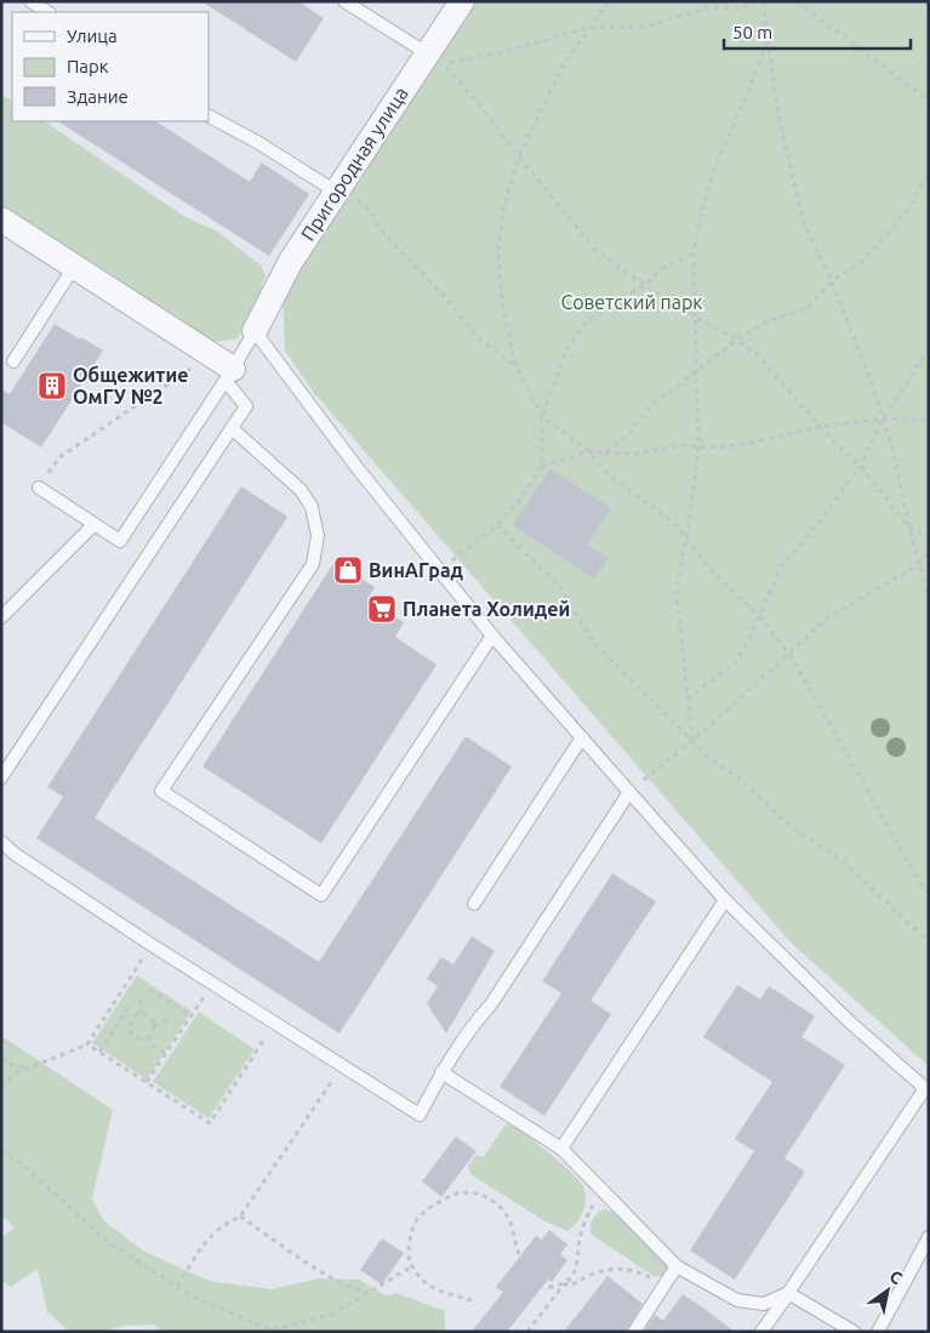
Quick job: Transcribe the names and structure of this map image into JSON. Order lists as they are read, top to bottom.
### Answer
{
  "streets": {
    "street": ["Пригородная улица"]
  },
  "parks": ["Советский парк"],
  "places": {
    "building": ["Общежитие ОмГУ №2"],
    "shop": ["ВинАГрад"],
    "supermarket": ["Планета Холидей"]
  },
  "legend": ["Улица", "Парк", "Здание"],
  "scale_bar": "50 m",
  "north": "top right"
}
